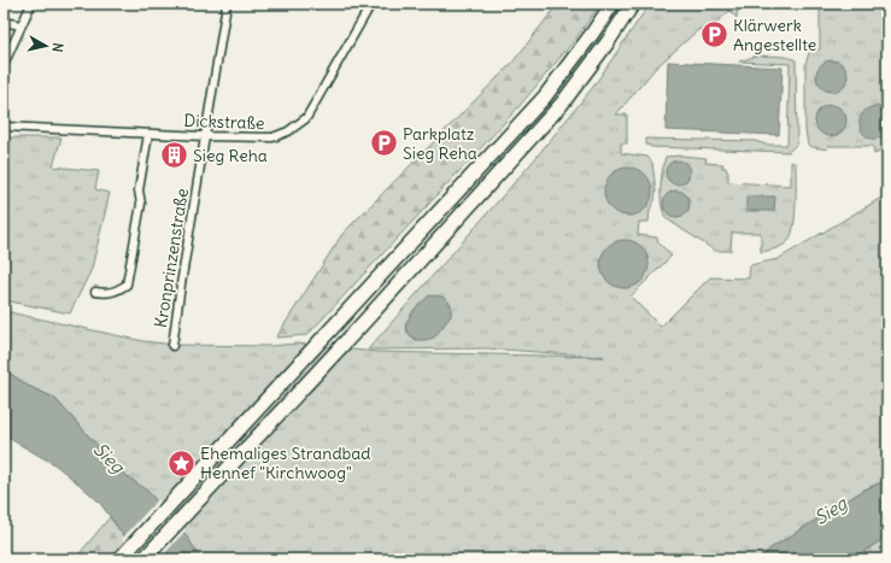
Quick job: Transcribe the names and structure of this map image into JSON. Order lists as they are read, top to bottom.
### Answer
{
  "streets": {
    "street": ["Dickstraße", "Kronprinzenstraße"]
  },
  "crossings": [
    ["Dickstraße", "Kronprinzenstraße"]
  ],
  "water": ["Sieg"],
  "places": {
    "parking": ["Klärwerk Angestellte", "Parkplatz Sieg Reha"],
    "building": ["Sieg Reha"],
    "place": ["Ehemaliges Strandbad Hennef \"Kirchwoog\""]
  },
  "north": "right"
}
